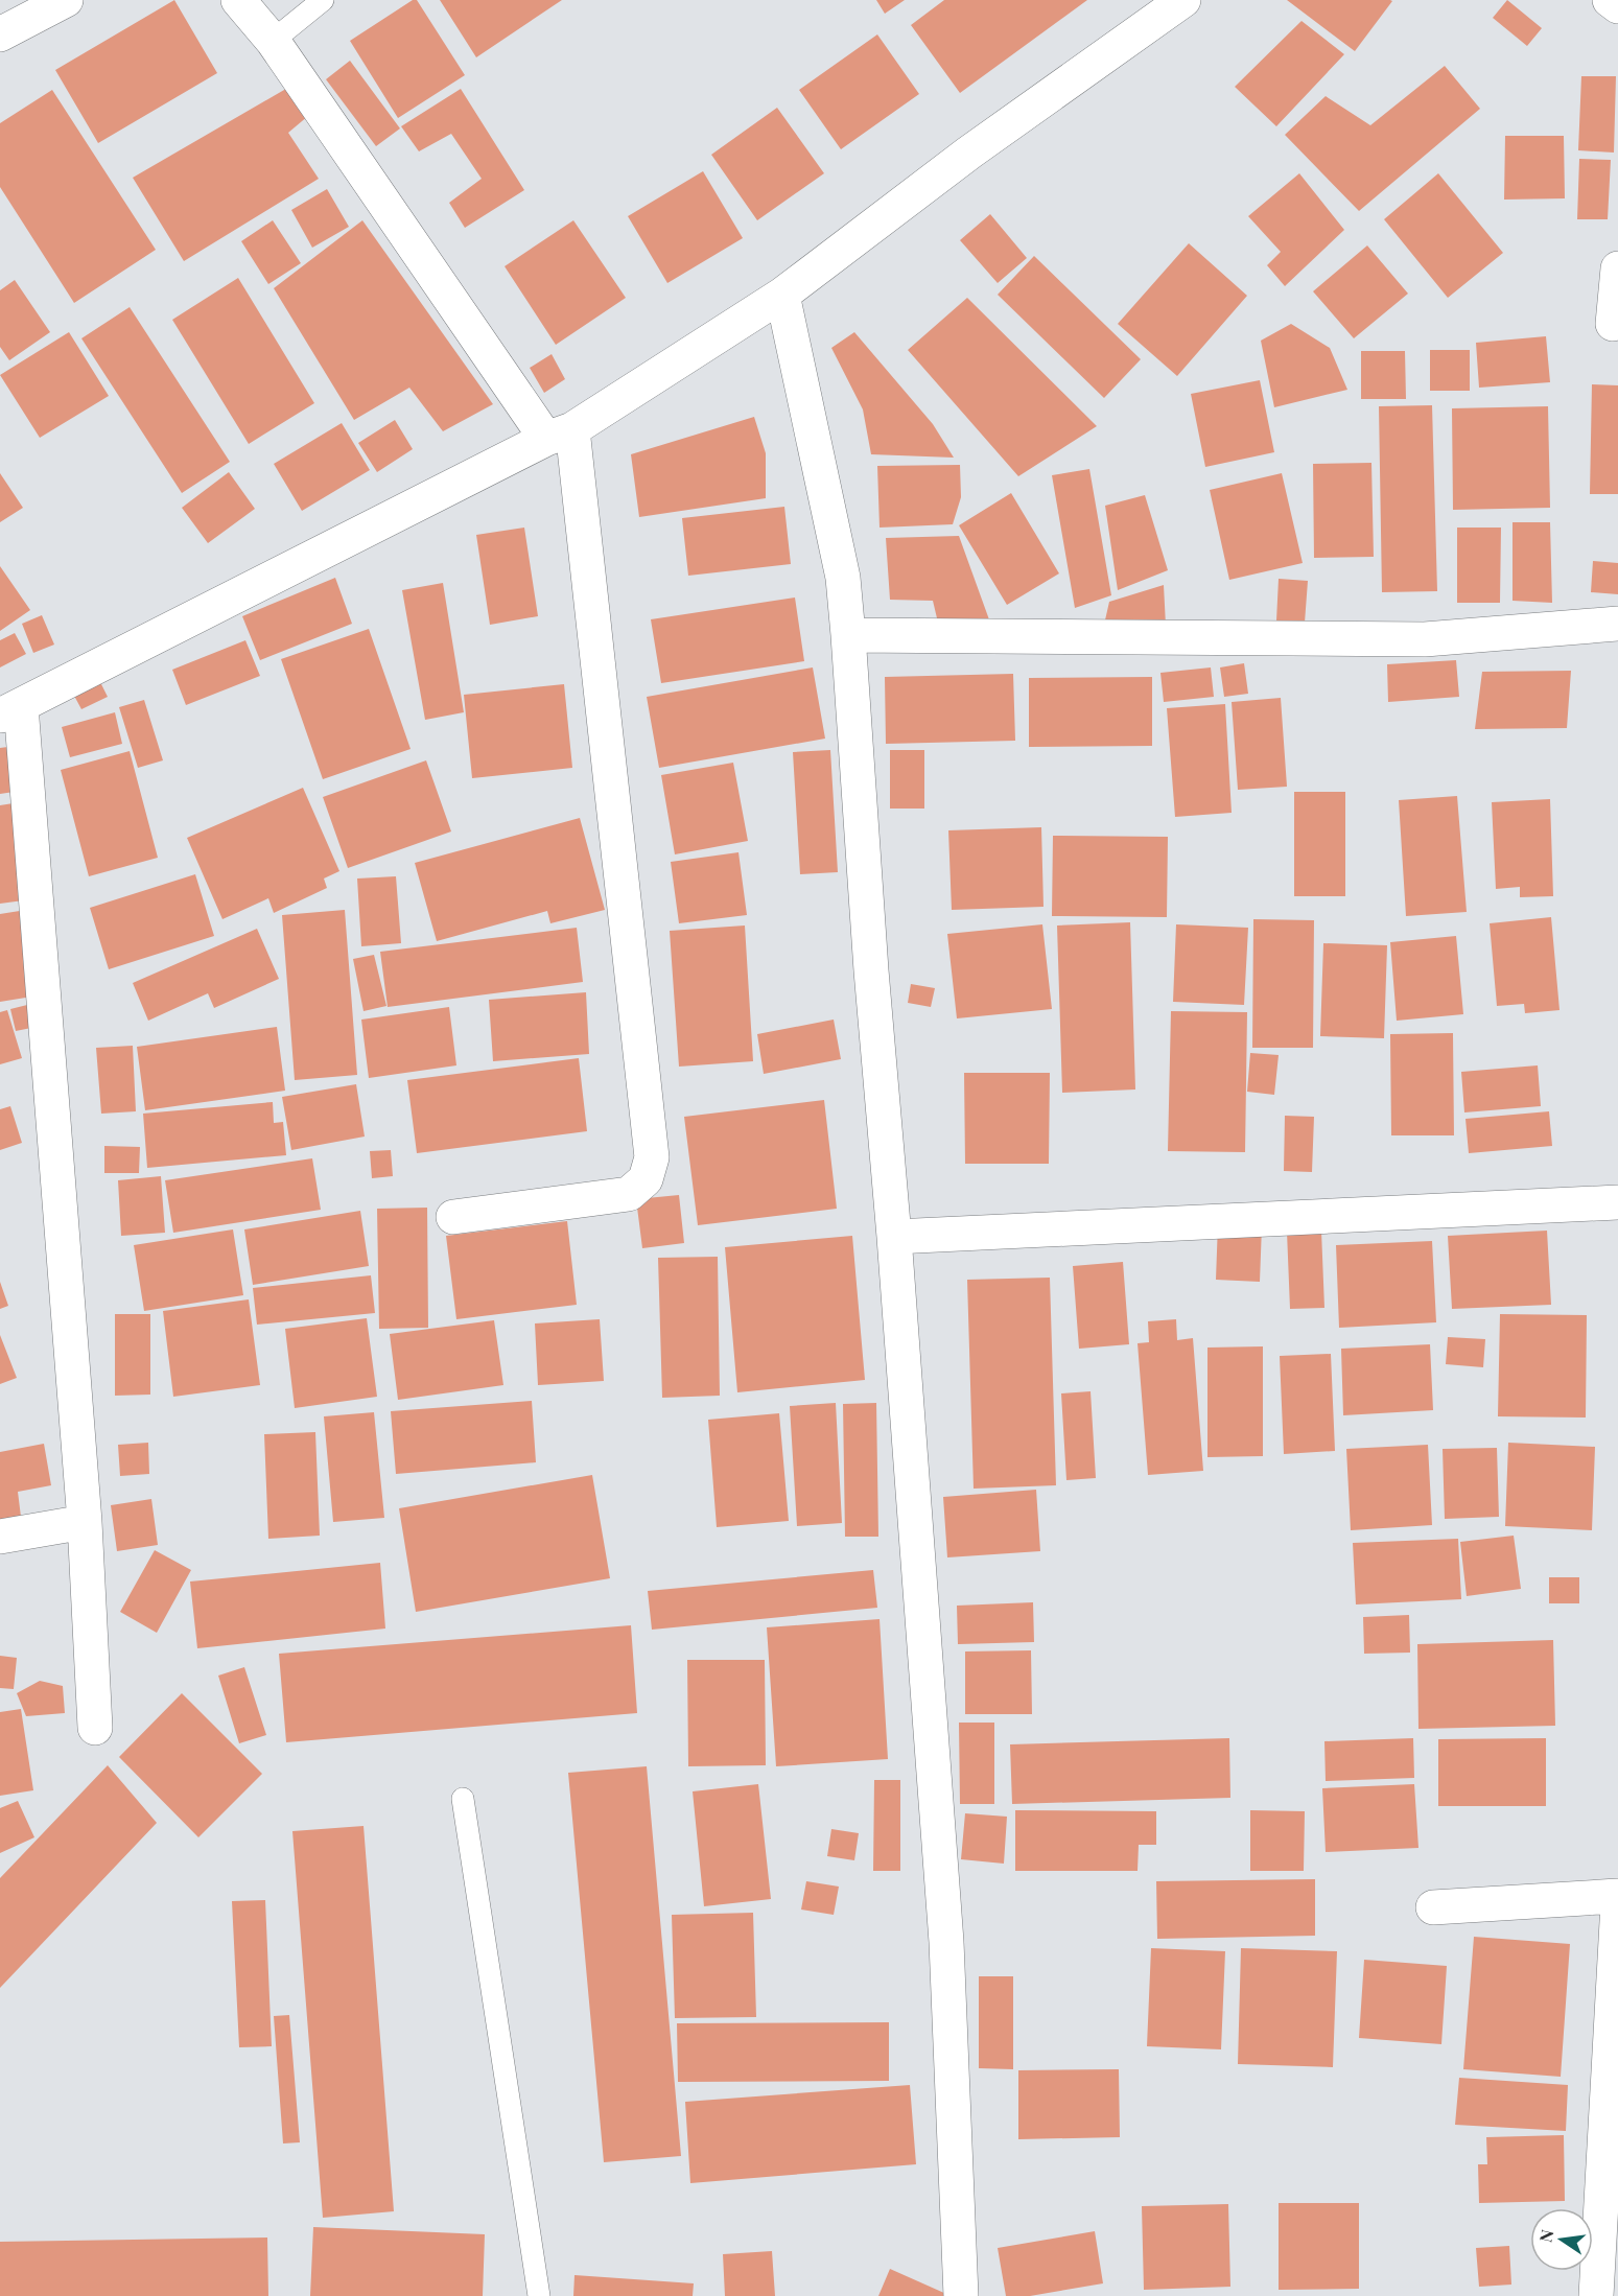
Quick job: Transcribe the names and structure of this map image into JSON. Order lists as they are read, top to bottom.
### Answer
{
  "north": "left"
}
